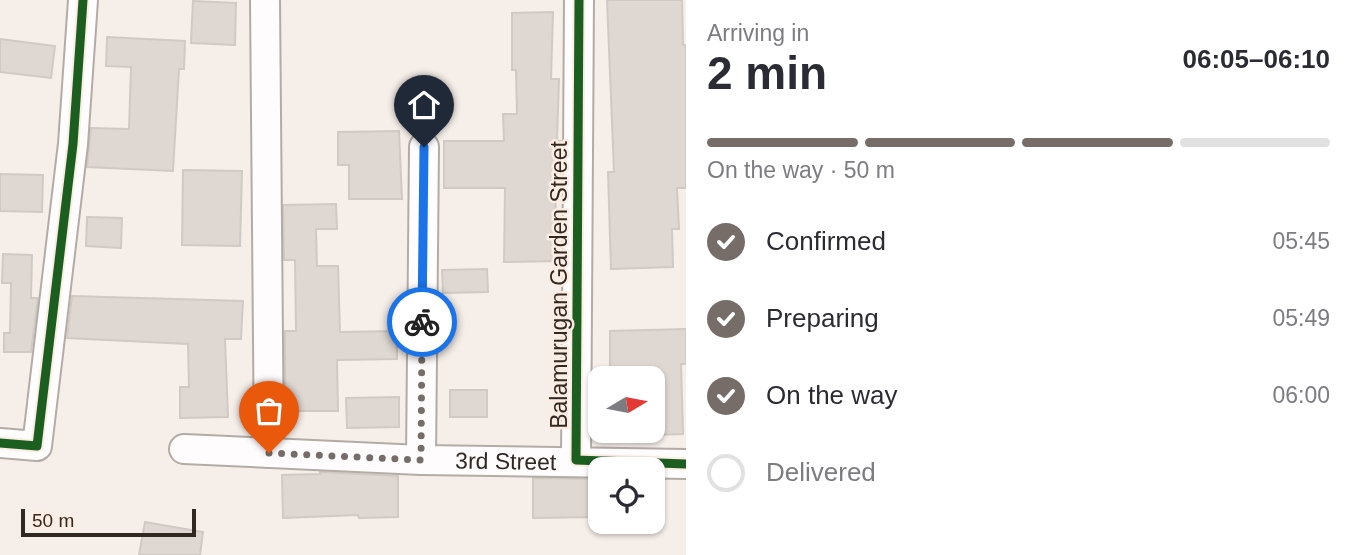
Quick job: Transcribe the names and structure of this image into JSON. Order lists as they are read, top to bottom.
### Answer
{
  "streets": {
    "street": ["Balamurugan Garden Street", "3rd Street"]
  },
  "crossings": [
    ["Balamurugan Garden Street", "3rd Street"]
  ],
  "scale_bar": "50 m",
  "north": "right",
  "page": {
    "heading": ["2 min", "Arriving in", "06:05–06:10"],
    "bar": "On the way · 50 m",
    "list": [
      ["Confirmed", "05:45"],
      ["Preparing", "05:49"],
      ["On the way", "06:00"],
      "Delivered"
    ],
    "scale": "50 m"
  }
}
